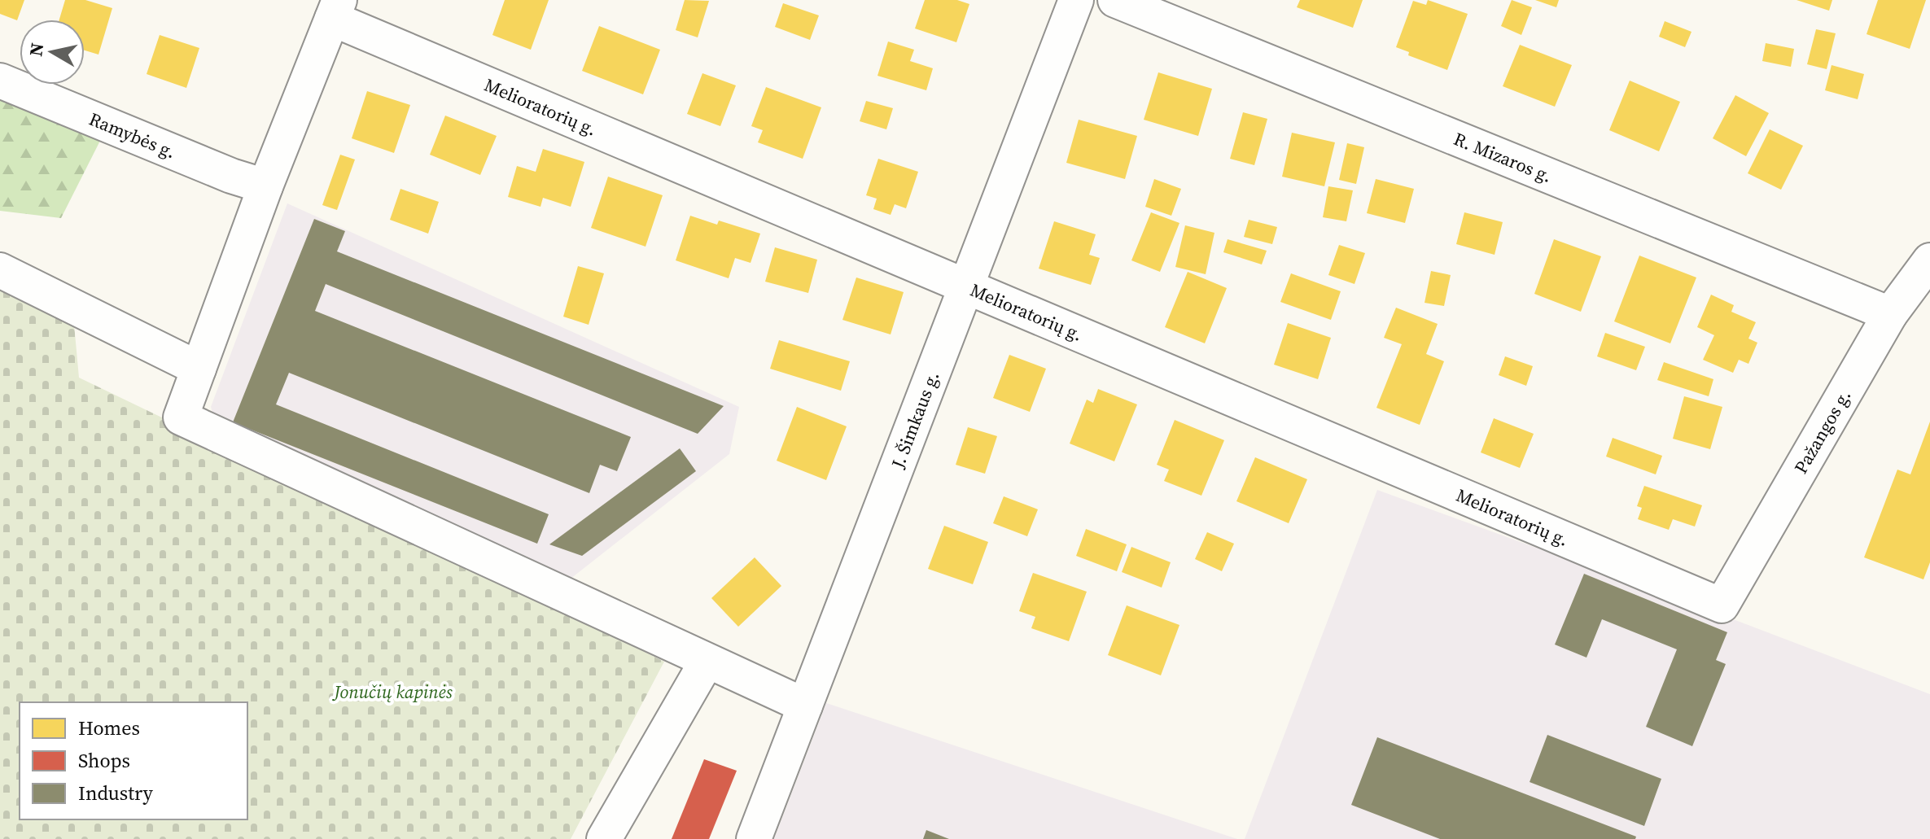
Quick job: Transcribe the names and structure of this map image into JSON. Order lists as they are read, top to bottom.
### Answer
{
  "streets": {
    "street": [
      "Melioratorių g.",
      "Ramybės g.",
      "R. Mizaros g.",
      "J. Šimkaus g.",
      "Pažangos g."
    ]
  },
  "crossings": [
    ["Melioratorių g.", "J. Šimkaus g."],
    ["Melioratorių g.", "Pažangos g."],
    ["R. Mizaros g.", "Pažangos g."]
  ],
  "parks": ["Jonučių kapinės"],
  "legend": ["Homes", "Shops", "Industry"],
  "north": "left"
}
